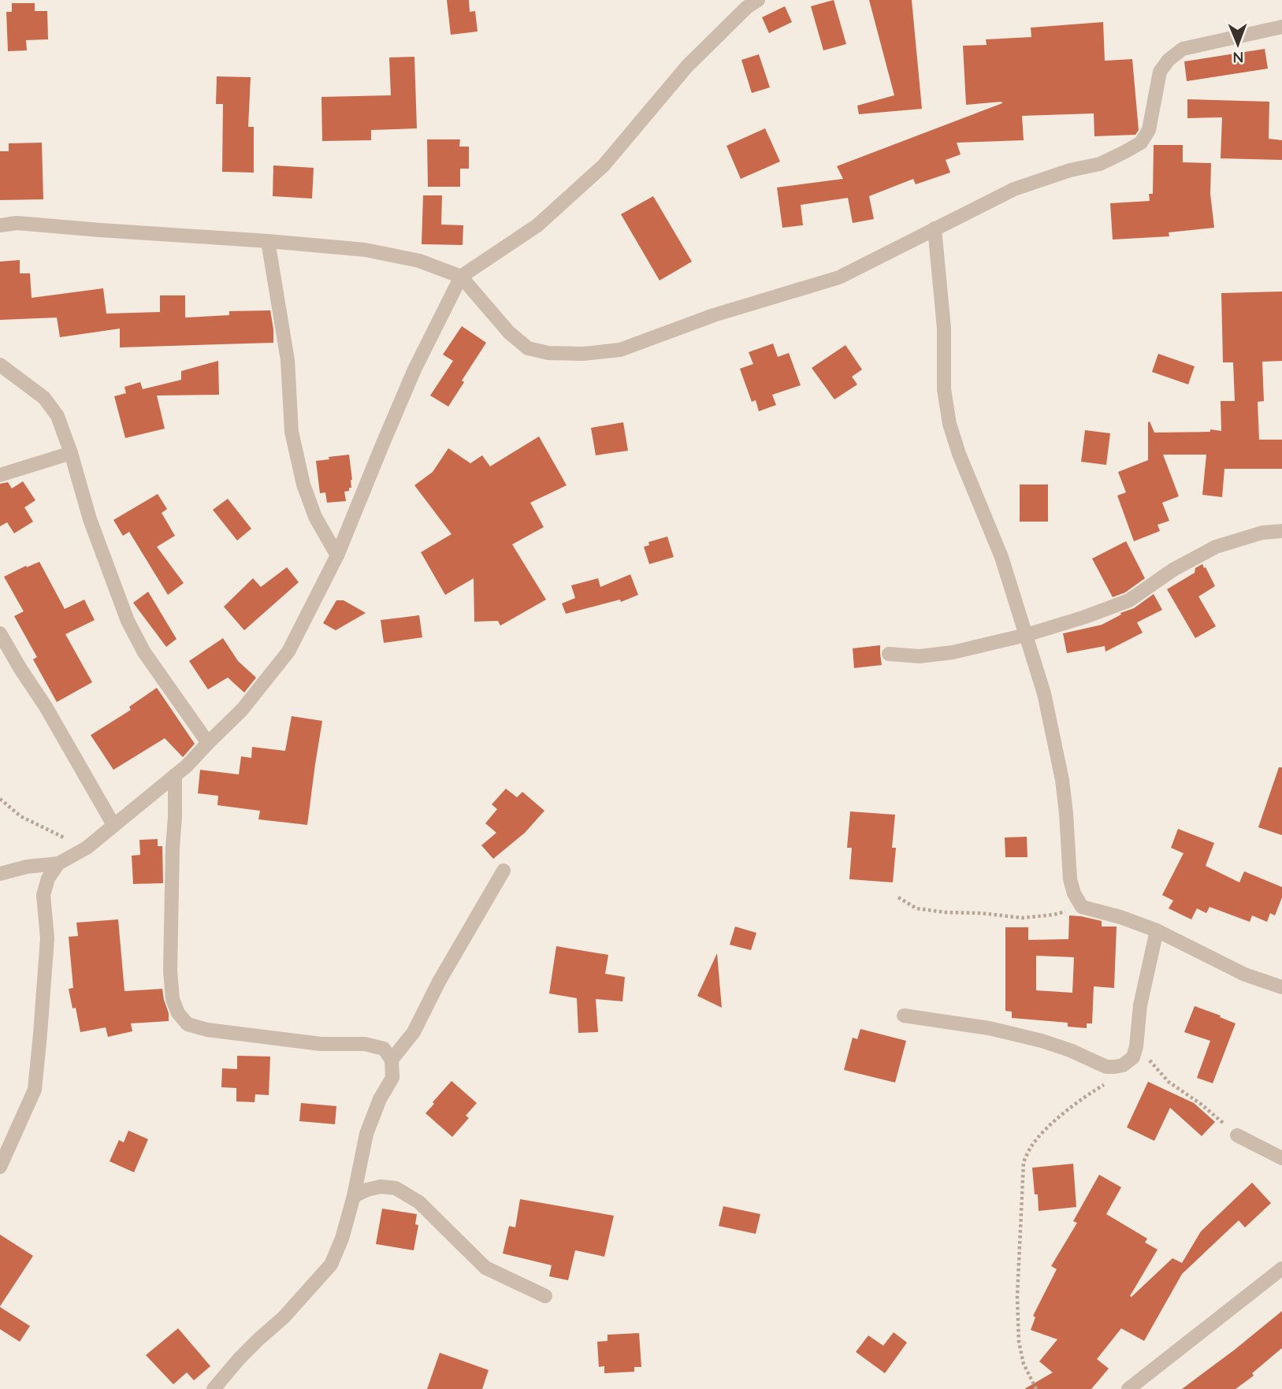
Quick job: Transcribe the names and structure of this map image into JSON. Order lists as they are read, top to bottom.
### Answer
{
  "north": "bottom"
}
